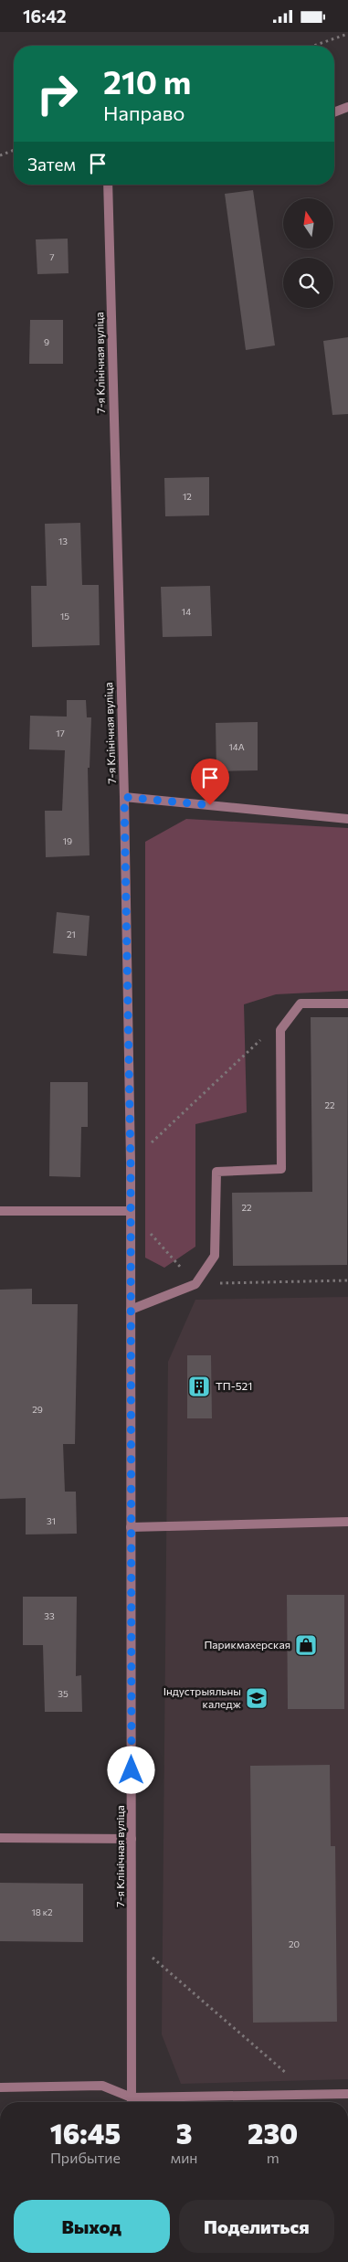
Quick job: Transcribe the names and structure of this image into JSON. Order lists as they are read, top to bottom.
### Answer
{
  "streets": {
    "street": ["7-я Клінічная вуліца"]
  },
  "places": {
    "building": ["ТП-521"],
    "shop": ["Парикмахерская"],
    "school or university": ["Індустрыяльны каледж"]
  },
  "house_numbers": [
    "7",
    "9",
    "12",
    "13",
    "14",
    "15",
    "17",
    "14А",
    "19",
    "21",
    "22",
    "22",
    "29",
    "31",
    "33",
    "35",
    "18 к2",
    "20"
  ],
  "north": "top",
  "page": {
    "status": "16:42",
    "turn": ["210 m", "Направо"],
    "then": "Затем",
    "eta": [
      "16:45",
      "Прибытие",
      "3",
      "мин",
      "230",
      "m"
    ],
    "buttons": ["Выход", "Поделиться"]
  }
}
